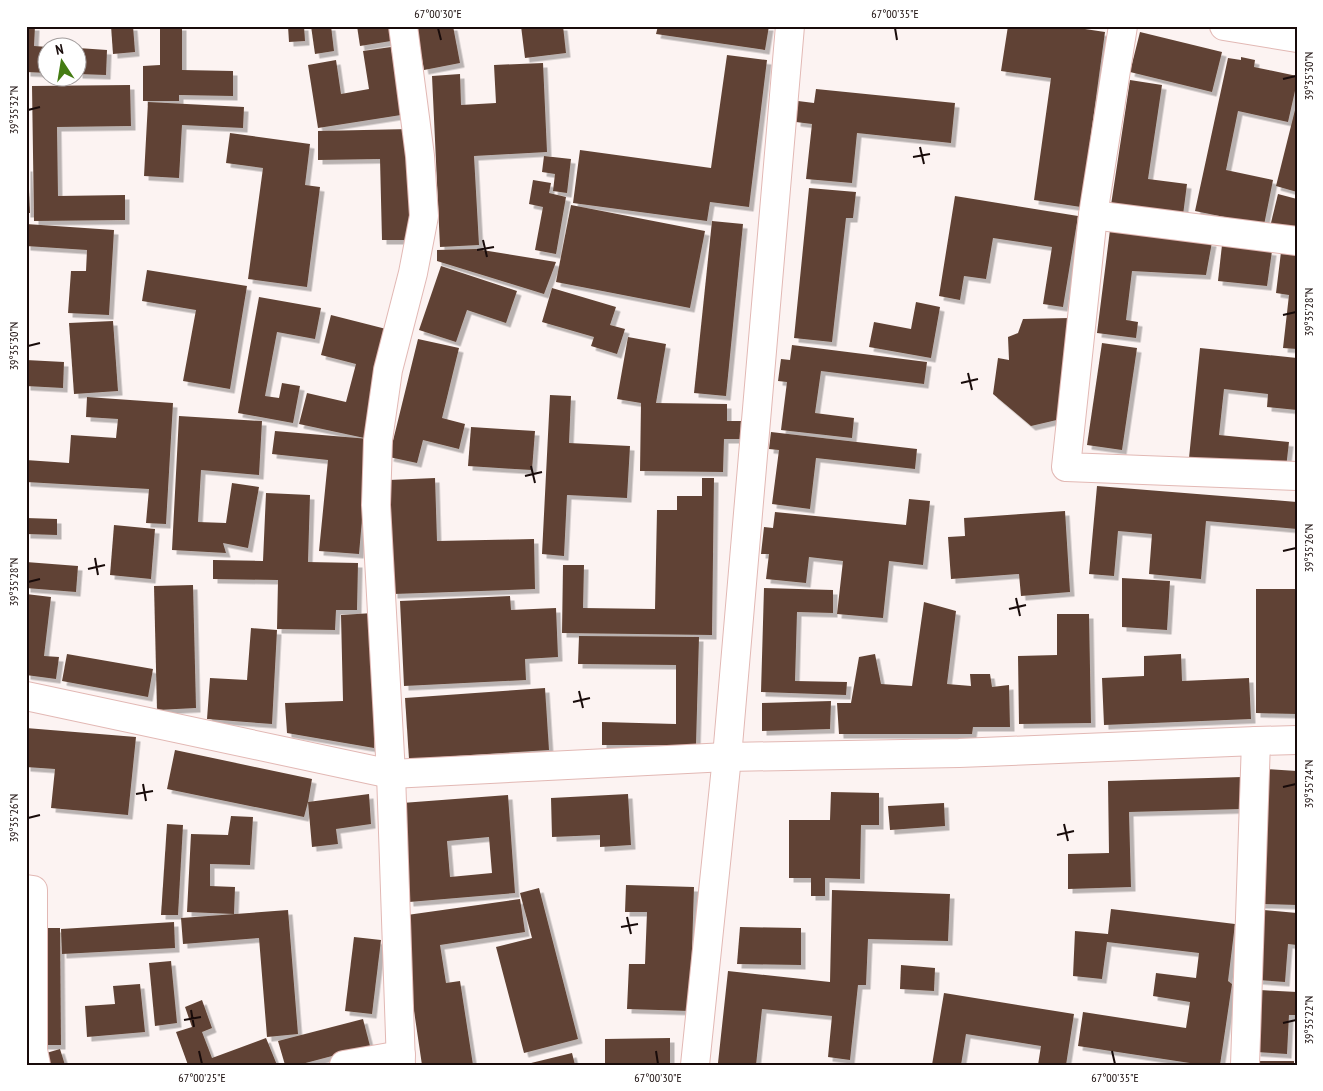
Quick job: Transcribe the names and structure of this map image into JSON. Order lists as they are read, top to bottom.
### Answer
{
  "north": "top",
  "coordinates": [
    "67°00'30\"E",
    "67°00'35\"E",
    "39°35'30\"N",
    "39°35'32\"N",
    "39°35'28\"N",
    "39°35'26\"N",
    "39°35'24\"N",
    "39°35'22\"N",
    "67°00'25\"E"
  ]
}
